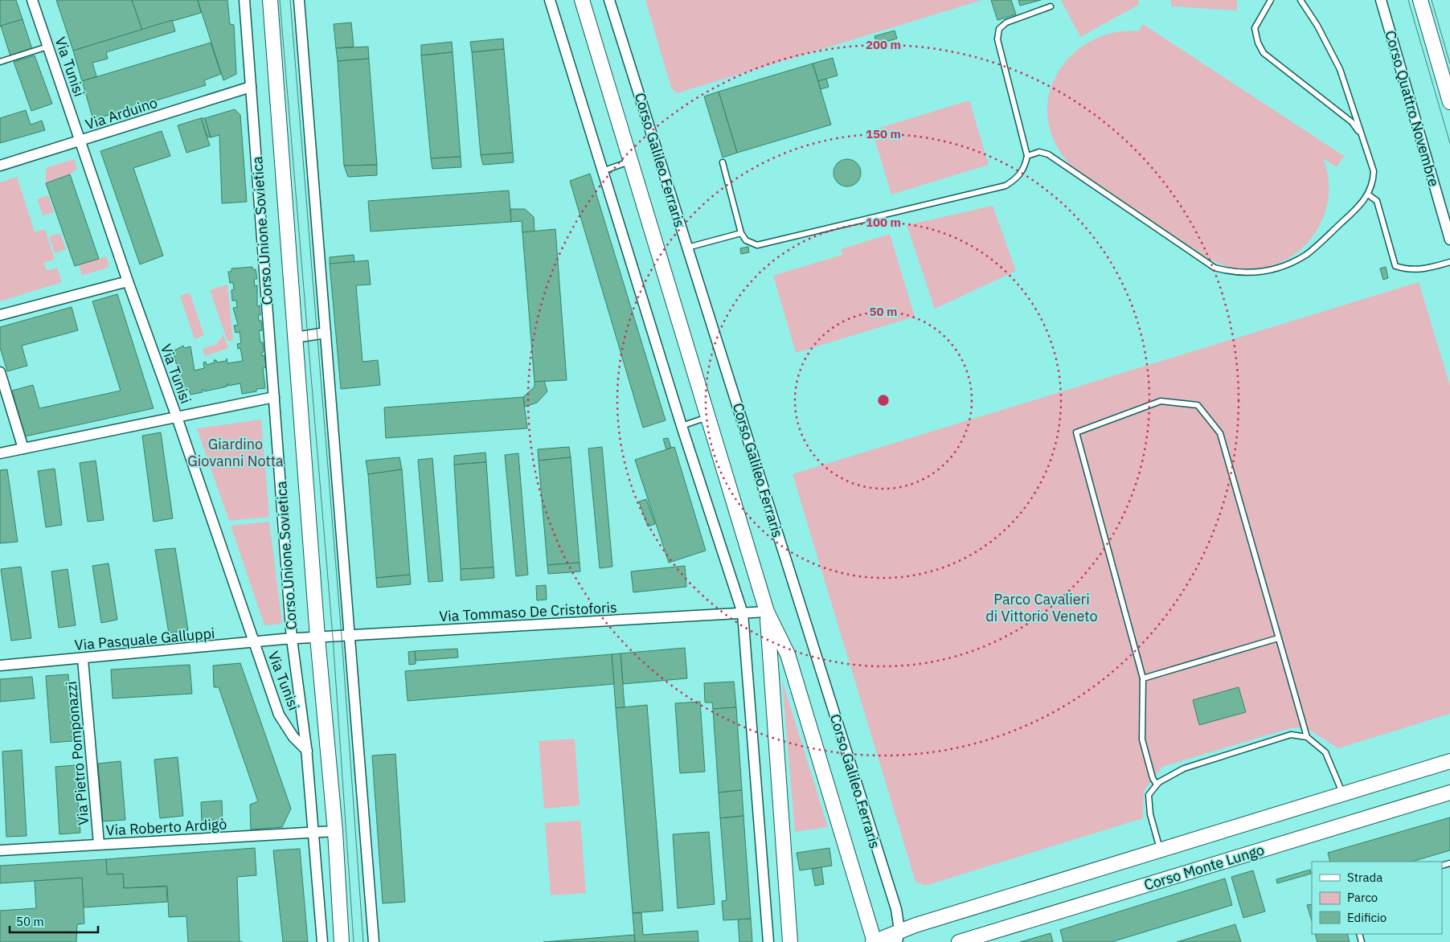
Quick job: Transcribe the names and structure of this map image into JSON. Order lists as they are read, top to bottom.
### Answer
{
  "streets": {
    "main road": ["Corso Galileo Ferraris", "Corso Unione Sovietica", "Corso Monte Lungo"],
    "street": [
      "Via Tunisi",
      "Corso Quattro Novembre",
      "Via Arduino",
      "Via Tommaso De Cristoforis",
      "Via Pasquale Galluppi",
      "Via Pietro Pomponazzi",
      "Via Roberto Ardigò"
    ]
  },
  "crossings": [
    ["Via Tunisi", "Via Arduino"],
    ["Via Tunisi", "Corso Unione Sovietica"],
    ["Via Tunisi", "Via Pasquale Galluppi"],
    ["Via Arduino", "Corso Unione Sovietica"],
    ["Corso Galileo Ferraris", "Via Tommaso De Cristoforis"],
    ["Corso Unione Sovietica", "Via Tommaso De Cristoforis"],
    ["Corso Unione Sovietica", "Via Pasquale Galluppi"],
    ["Corso Unione Sovietica", "Via Roberto Ardigò"],
    ["Via Tommaso De Cristoforis", "Via Pasquale Galluppi"],
    ["Via Pasquale Galluppi", "Via Pietro Pomponazzi"],
    ["Via Pietro Pomponazzi", "Via Roberto Ardigò"]
  ],
  "parks": ["Giardino Giovanni Notta", "Parco Cavalieri di Vittorio Veneto"],
  "legend": ["Strada", "Parco", "Edificio"],
  "scale_bar": "50 m",
  "rings": [
    "200 m",
    "150 m",
    "100 m",
    "50 m"
  ]
}
